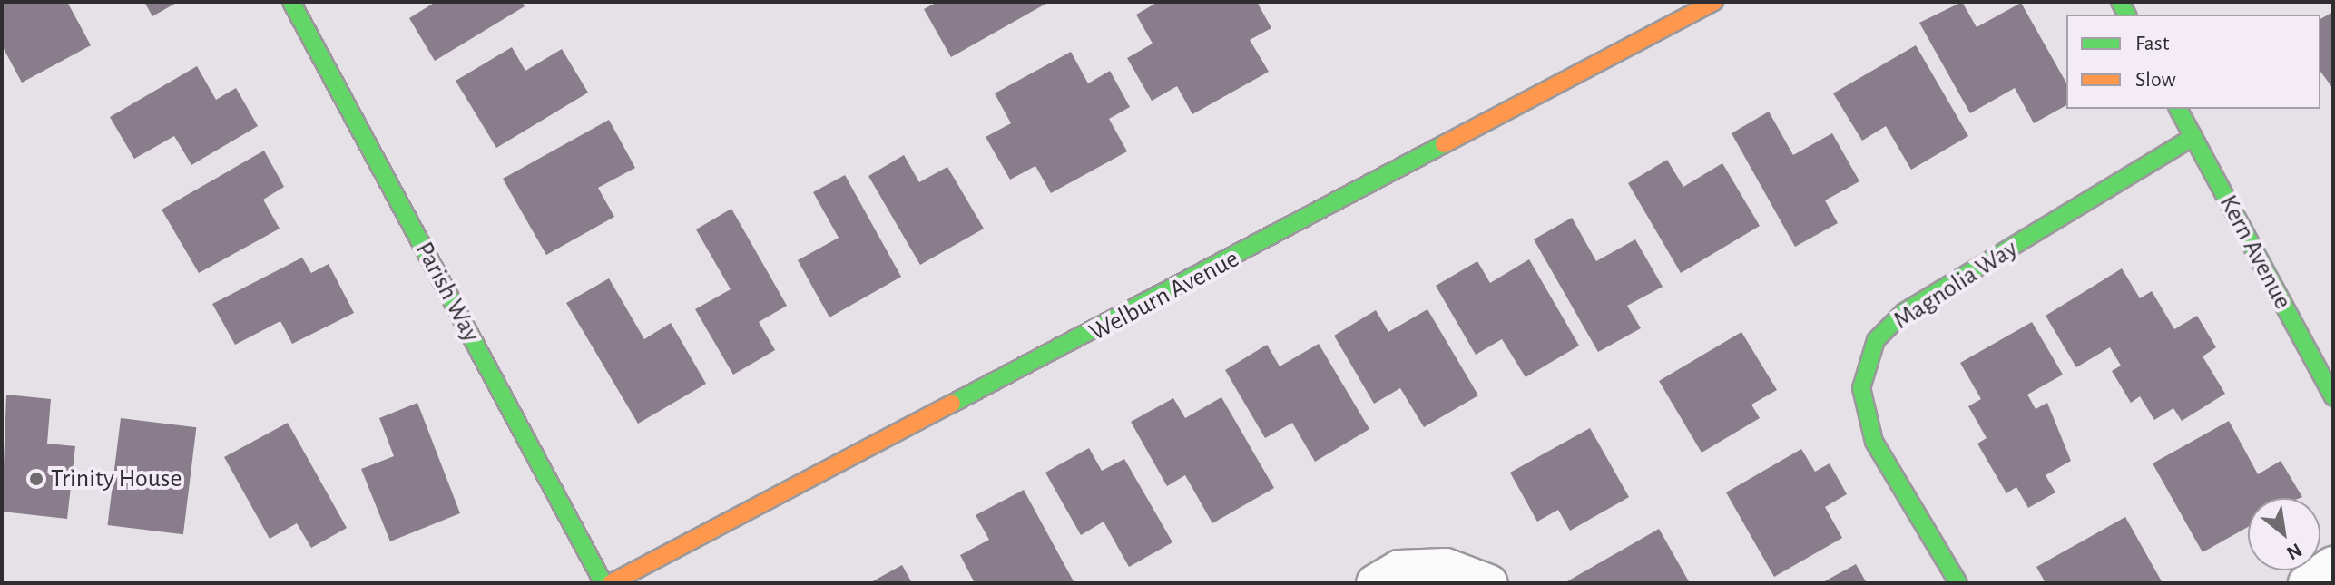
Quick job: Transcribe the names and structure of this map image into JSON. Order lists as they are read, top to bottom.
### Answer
{
  "streets": {
    "street": [
      "Kern Avenue",
      "Magnolia Way",
      "Parish Way",
      "Welburn Avenue"
    ]
  },
  "crossings": [
    ["Kern Avenue", "Magnolia Way"]
  ],
  "places": ["Trinity House"],
  "legend": ["Fast", "Slow"],
  "north": "bottom right"
}
